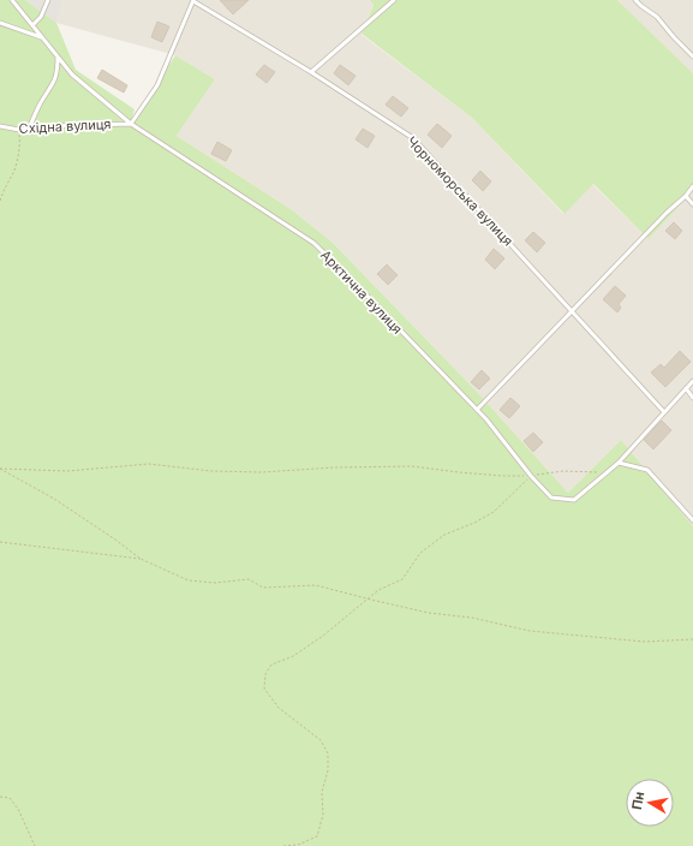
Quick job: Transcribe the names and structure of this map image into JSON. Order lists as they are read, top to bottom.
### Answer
{
  "streets": {
    "lane": ["Східна вулиця", "Чорноморська вулиця", "Арктична вулиця"]
  },
  "crossings": [
    ["Східна вулиця", "Арктична вулиця"],
    ["Чорноморська вулиця", "Арктична вулиця"]
  ],
  "north": "left"
}
